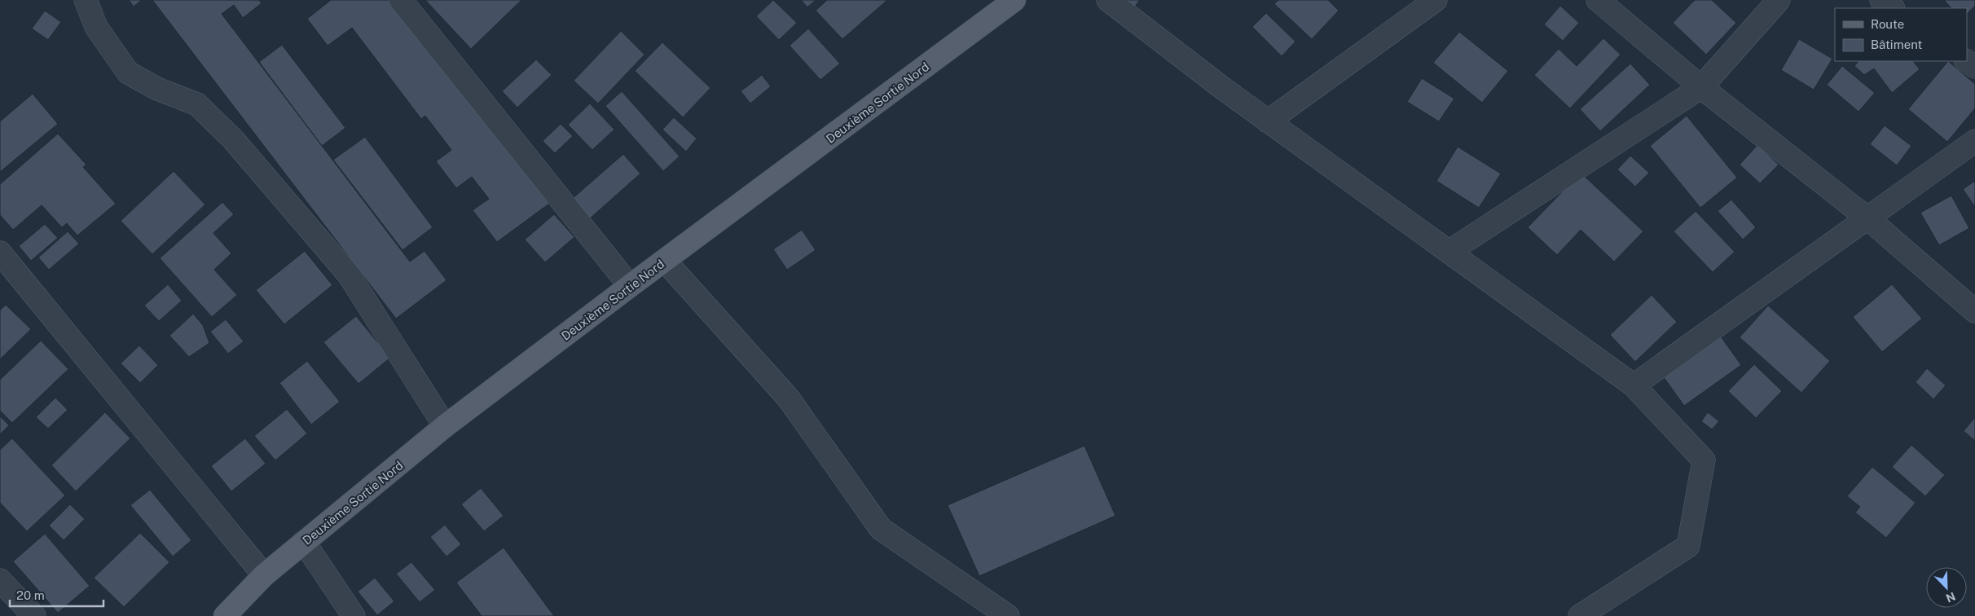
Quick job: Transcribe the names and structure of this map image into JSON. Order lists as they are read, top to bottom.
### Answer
{
  "streets": {
    "main road": ["Deuxième Sortie Nord"]
  },
  "legend": ["Route", "Bâtiment"],
  "scale_bar": "20 m",
  "north": "bottom right"
}
